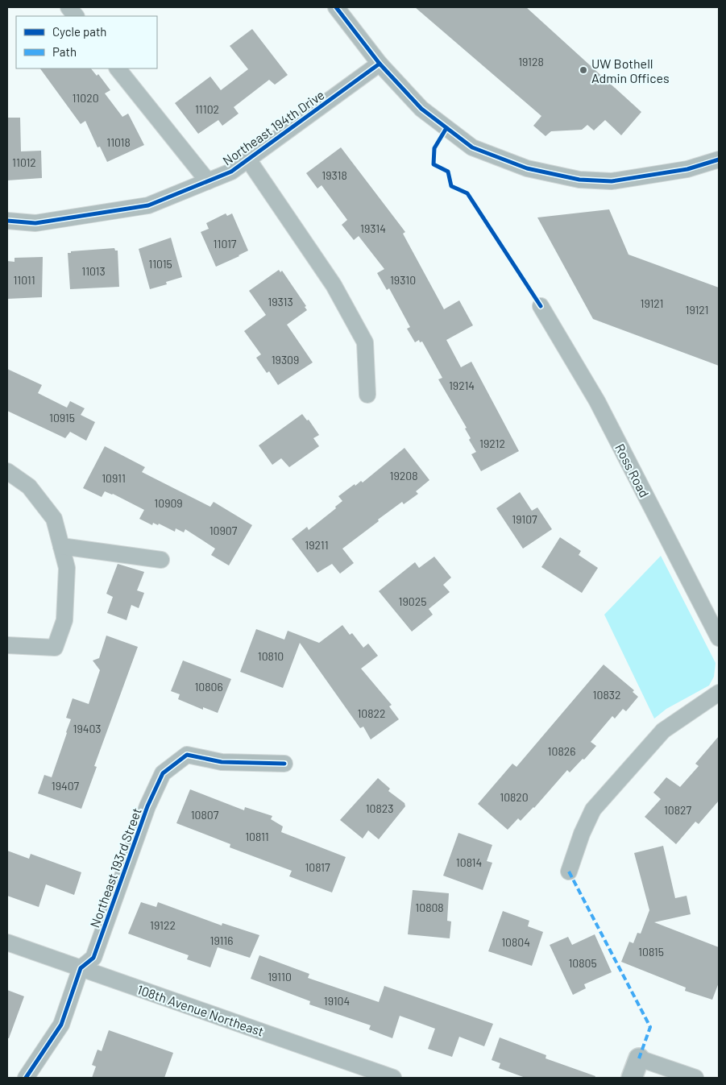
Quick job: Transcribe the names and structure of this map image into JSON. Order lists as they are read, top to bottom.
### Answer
{
  "streets": {
    "street": [
      "Northeast 194th Drive",
      "Ross Road",
      "Northeast 193rd Street",
      "108th Avenue Northeast"
    ]
  },
  "crossings": [
    ["Northeast 193rd Street", "108th Avenue Northeast"]
  ],
  "places": ["UW Bothell Admin Offices"],
  "house_numbers": [
    "19128",
    "11020",
    "11102",
    "11018",
    "11012",
    "19318",
    "19314",
    "11017",
    "11015",
    "11013",
    "11011",
    "19310",
    "19313",
    "19121",
    "19121",
    "19309",
    "19214",
    "10915",
    "19212",
    "19208",
    "10911",
    "10909",
    "19107",
    "10907",
    "19211",
    "19025",
    "10810",
    "10806",
    "10832",
    "10822",
    "19403",
    "10826",
    "19407",
    "10820",
    "10823",
    "10827",
    "10807",
    "10811",
    "10814",
    "10817",
    "10808",
    "19122",
    "19116",
    "10804",
    "10815",
    "10805",
    "19110",
    "19104"
  ],
  "legend": ["Cycle path", "Path"]
}
